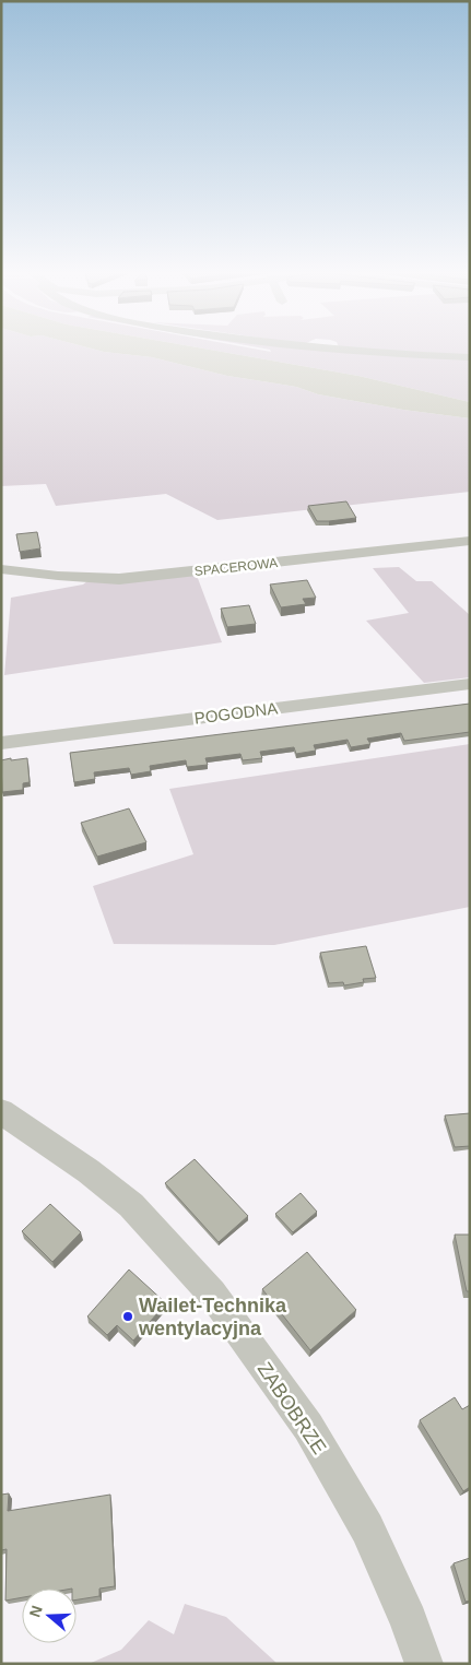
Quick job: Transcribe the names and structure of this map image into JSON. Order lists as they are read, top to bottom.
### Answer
{
  "streets": {
    "street": ["SPACEROWA", "POGODNA", "ZABOBRZE"]
  },
  "places": ["Wailet-Technika wentylacyjna"],
  "north": "left"
}
